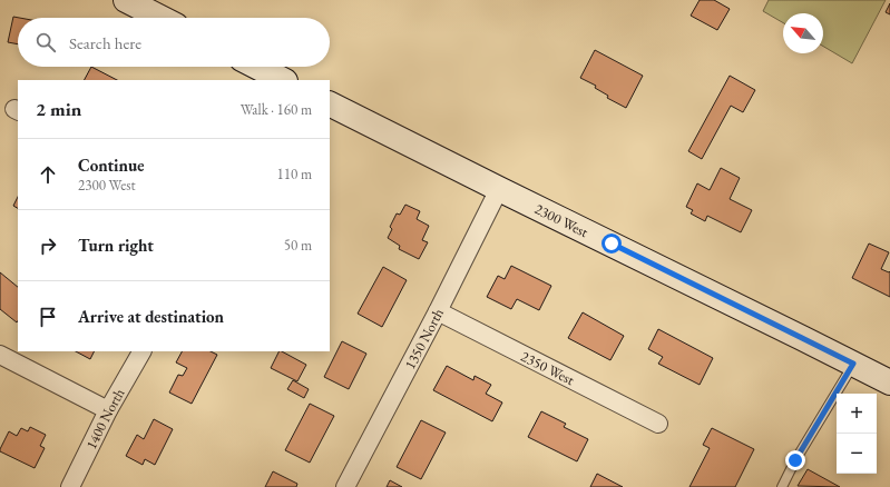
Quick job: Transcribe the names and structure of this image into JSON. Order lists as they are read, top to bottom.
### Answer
{
  "streets": {
    "main road": ["2300 West"],
    "street": ["1350 North", "2350 West", "1400 North"]
  },
  "crossings": [
    ["2300 West", "1350 North"],
    ["1350 North", "2350 West"]
  ],
  "north": "top left",
  "page": {
    "search": "Search here",
    "heading": ["2 min", "Walk · 160 m"],
    "list": [
      ["Continue", "2300 West", "110 m"],
      ["Turn right", "50 m"],
      "Arrive at destination"
    ],
    "map_buttons": ["+", "−"]
  }
}
